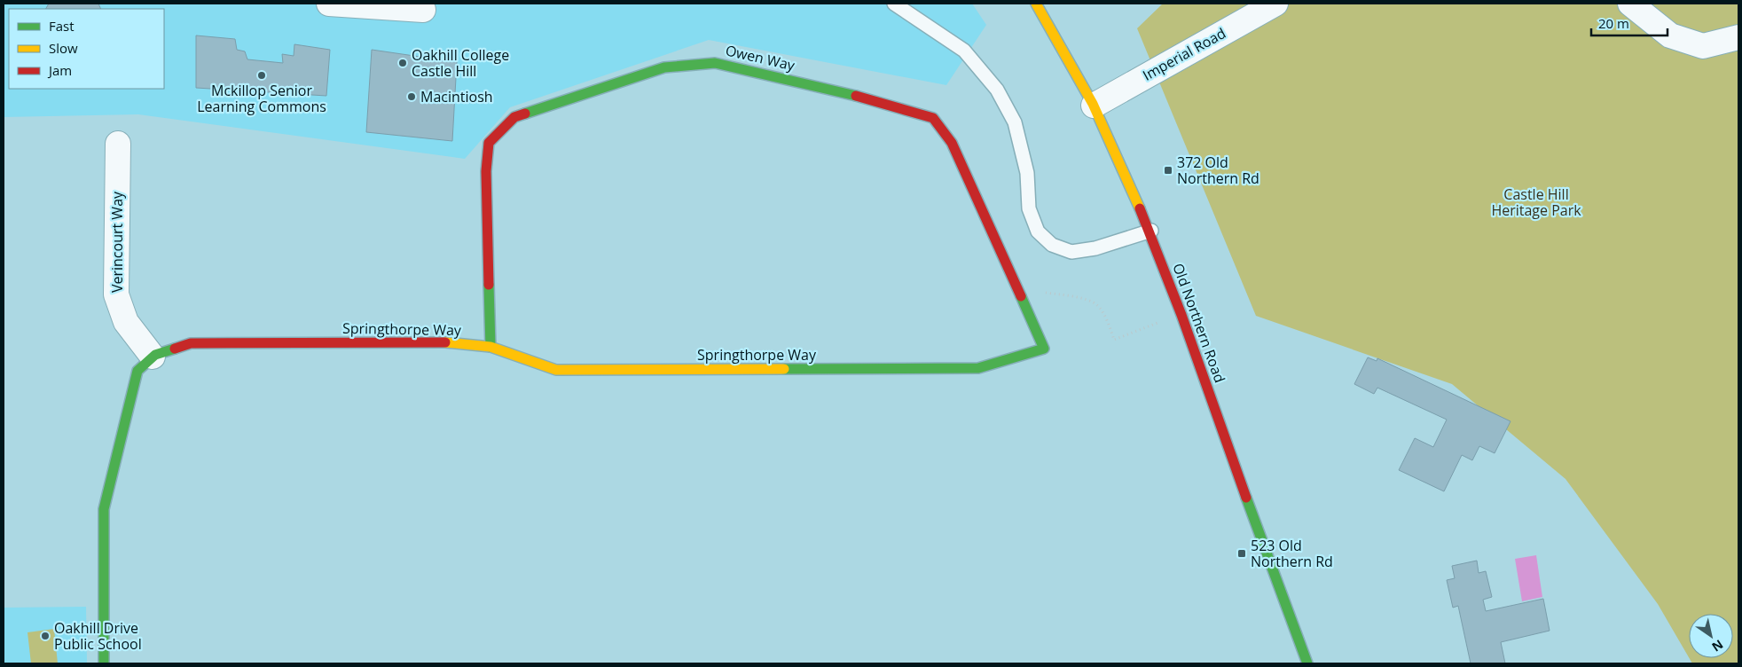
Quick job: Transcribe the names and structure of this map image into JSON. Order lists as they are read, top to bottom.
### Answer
{
  "streets": {
    "street": [
      "Imperial Road",
      "Owen Way",
      "Verincourt Way",
      "Old Northern Road",
      "Springthorpe Way"
    ]
  },
  "crossings": [
    ["Imperial Road", "Old Northern Road"],
    ["Owen Way", "Springthorpe Way"],
    ["Verincourt Way", "Springthorpe Way"]
  ],
  "parks": ["Castle Hill Heritage Park"],
  "places": {
    "other": [
      "Oakhill College Castle Hill",
      "Mckillop Senior Learning Commons",
      "Macintiosh",
      "Oakhill Drive Public School"
    ],
    "transit": ["372 Old Northern Rd", "523 Old Northern Rd"]
  },
  "legend": ["Fast", "Slow", "Jam"],
  "scale_bar": "20 m",
  "north": "bottom right"
}
